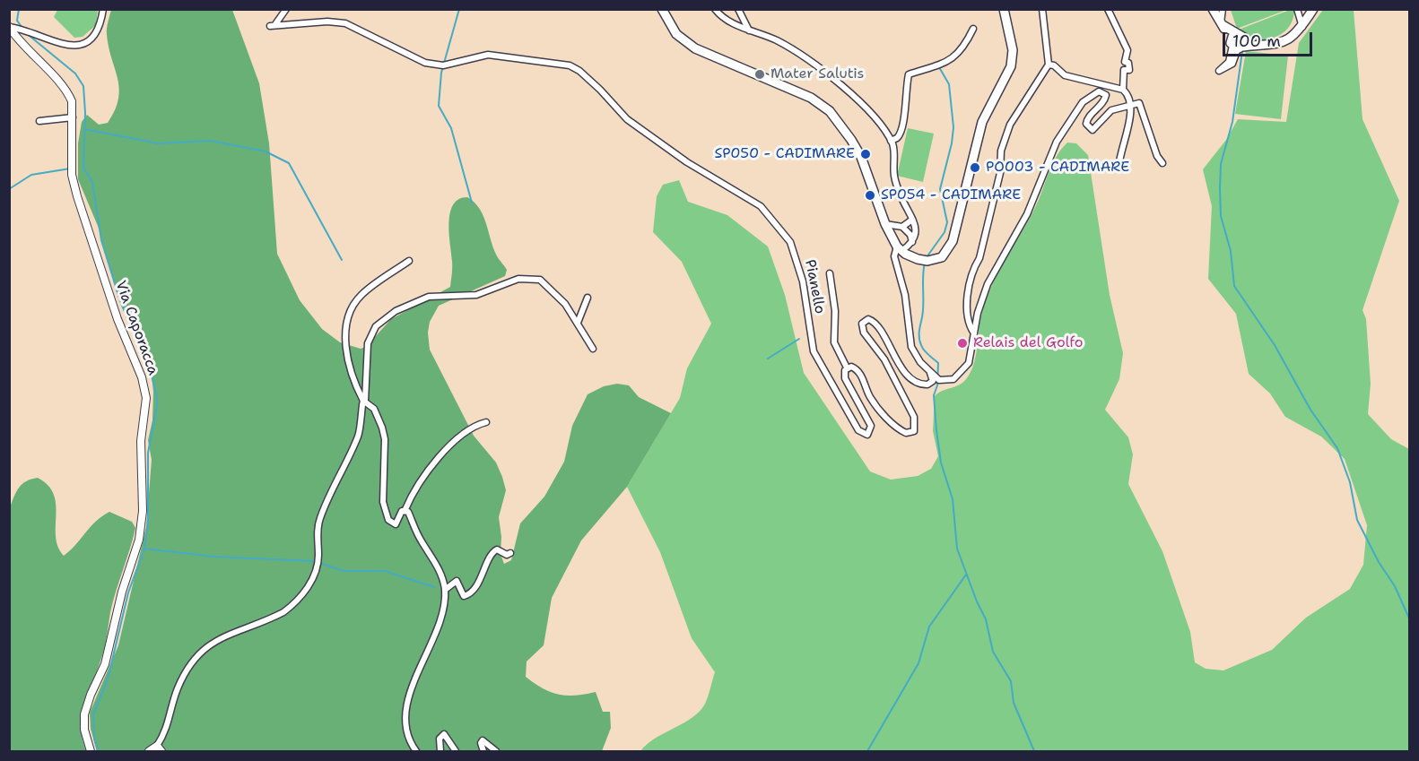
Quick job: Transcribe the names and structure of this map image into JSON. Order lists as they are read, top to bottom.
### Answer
{
  "streets": {
    "street": ["Pianello", "Via Caporacca"]
  },
  "places": [
    "Mater Salutis",
    "SP050 - CADIMARE",
    "PO003 - CADIMARE",
    "SP054 - CADIMARE",
    "Relais del Golfo"
  ],
  "scale_bar": "100 m"
}
